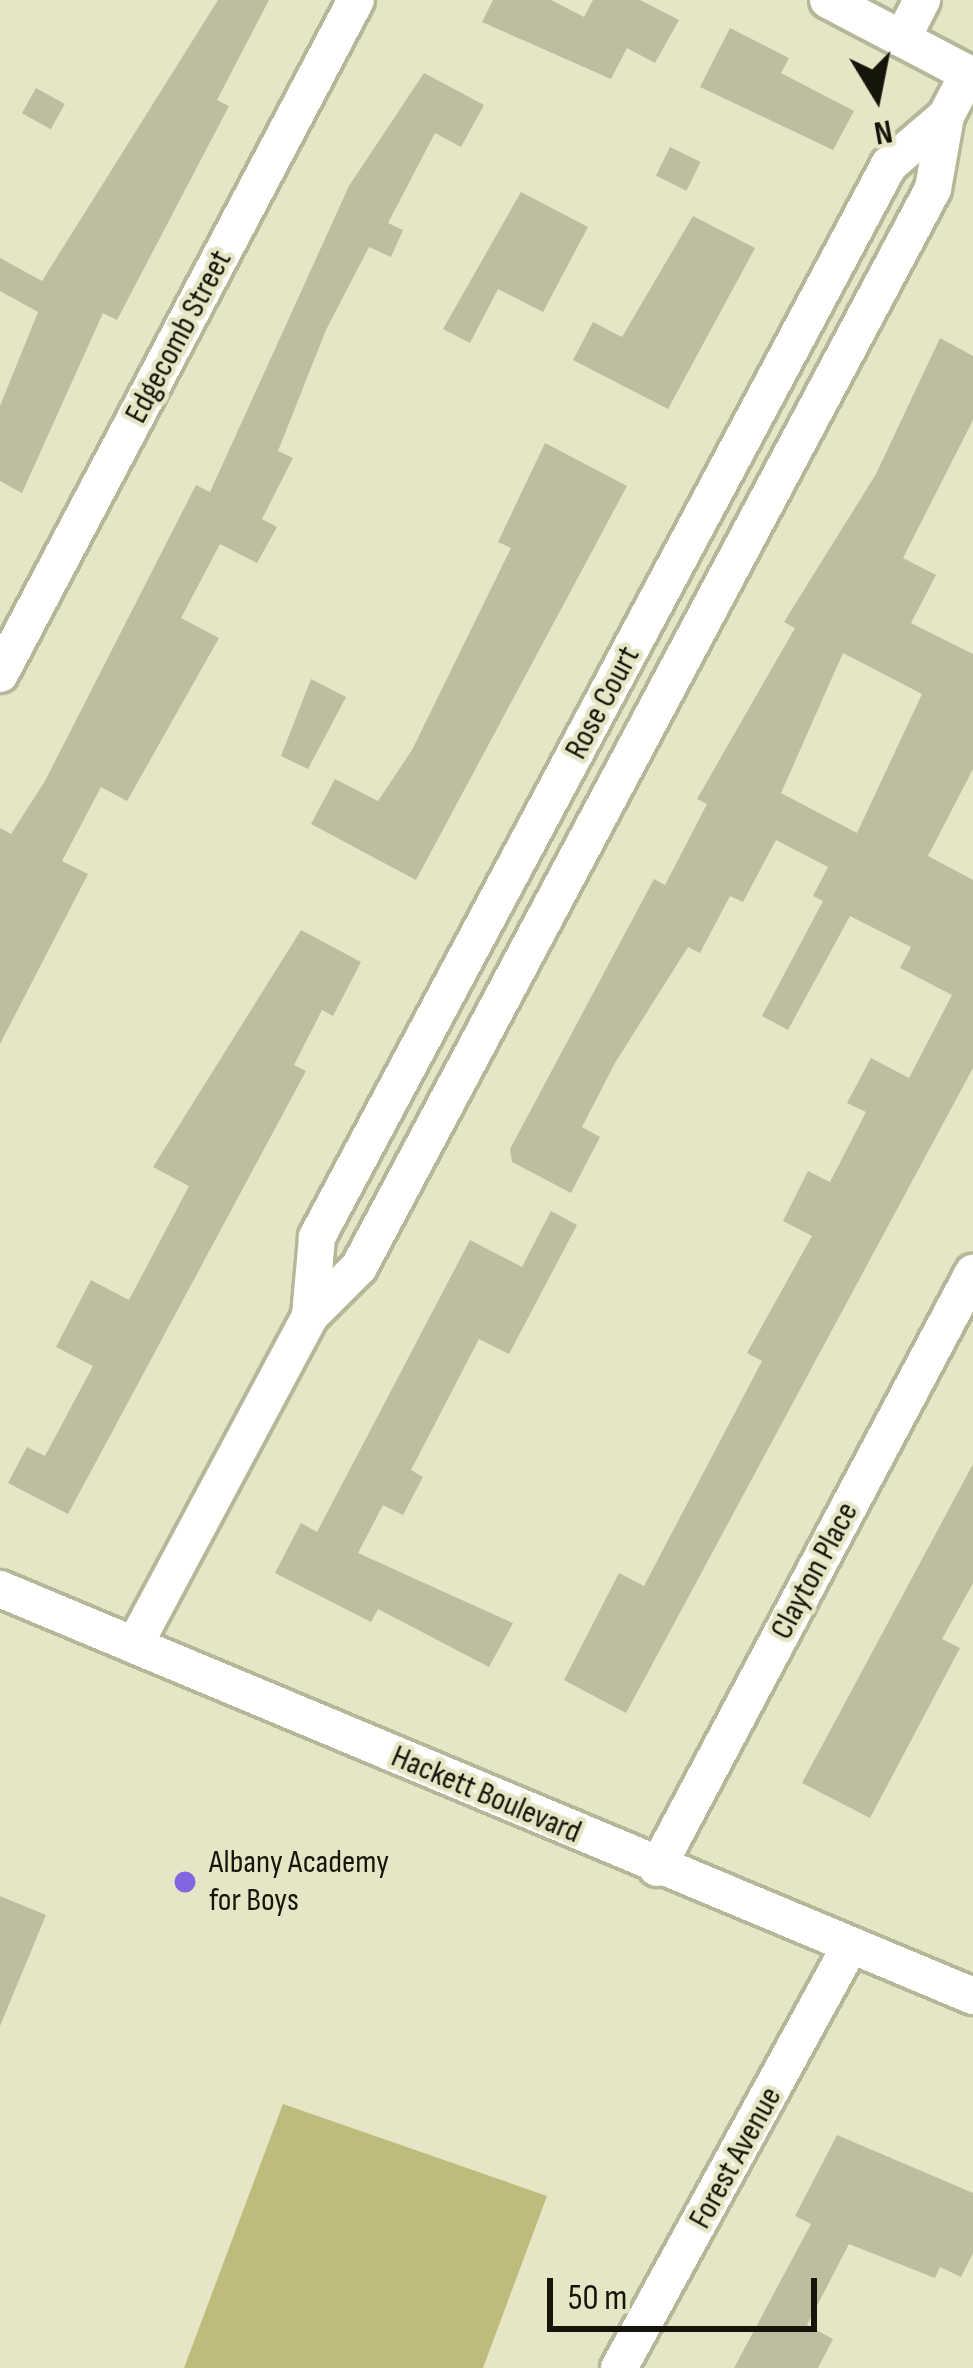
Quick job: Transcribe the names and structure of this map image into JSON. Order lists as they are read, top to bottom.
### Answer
{
  "streets": {
    "street": [
      "Edgecomb Street",
      "Rose Court",
      "Clayton Place",
      "Hackett Boulevard",
      "Forest Avenue"
    ]
  },
  "crossings": [
    ["Rose Court", "Hackett Boulevard"],
    ["Clayton Place", "Hackett Boulevard"],
    ["Hackett Boulevard", "Forest Avenue"]
  ],
  "places": ["Albany Academy for Boys"],
  "scale_bar": "50 m",
  "north": "bottom"
}
